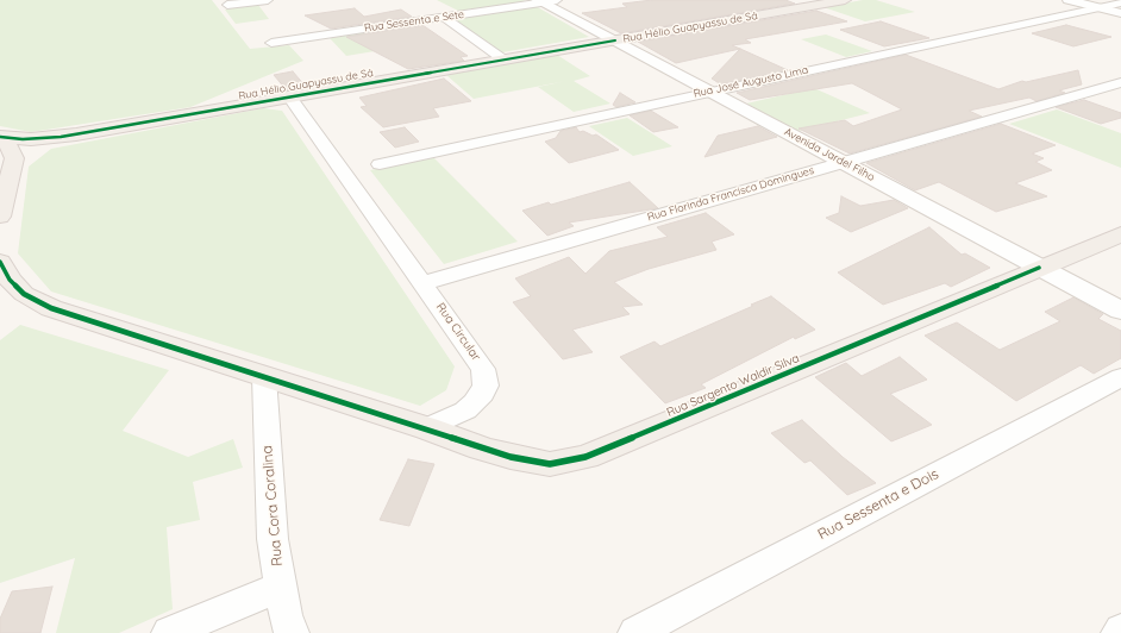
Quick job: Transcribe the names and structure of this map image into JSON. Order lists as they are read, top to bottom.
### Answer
{
  "streets": {
    "main road": ["Rua Hélio Guapyassu de Sá", "Avenida Jardel Filho", "Rua Sargento Waldir Silva"],
    "street": [
      "Rua Sessenta e Sete",
      "Rua José Augusto Lima",
      "Rua Florinda Francisca Domingues",
      "Rua Circular",
      "Rua Sessenta e Dois",
      "Rua Cora Coralina"
    ]
  },
  "crossings": [
    ["Rua Sessenta e Sete", "Avenida Jardel Filho"],
    ["Rua Hélio Guapyassu de Sá", "Avenida Jardel Filho"],
    ["Rua Hélio Guapyassu de Sá", "Rua Circular"],
    ["Rua José Augusto Lima", "Avenida Jardel Filho"],
    ["Avenida Jardel Filho", "Rua Florinda Francisca Domingues"],
    ["Avenida Jardel Filho", "Rua Sargento Waldir Silva"],
    ["Rua Florinda Francisca Domingues", "Rua Circular"],
    ["Rua Circular", "Rua Sargento Waldir Silva"]
  ]
}
